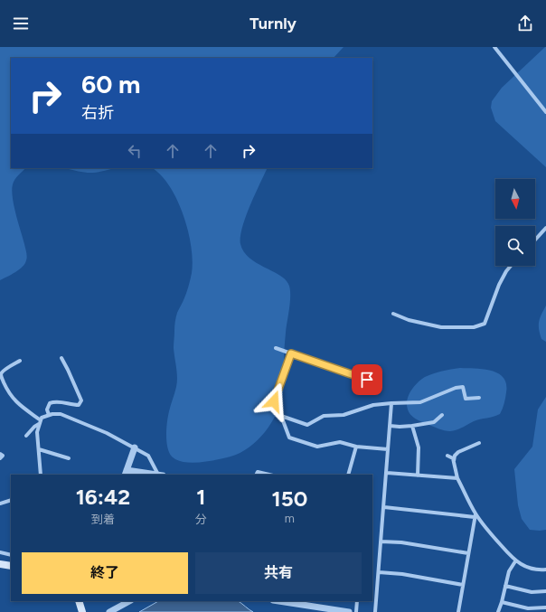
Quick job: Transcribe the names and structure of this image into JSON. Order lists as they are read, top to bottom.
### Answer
{
  "north": "bottom",
  "page": {
    "header": "Turnly",
    "turn": ["60 m", "右折"],
    "eta": [
      "16:42",
      "到着",
      "1",
      "分",
      "150",
      "m"
    ],
    "buttons": ["終了", "共有"]
  }
}
